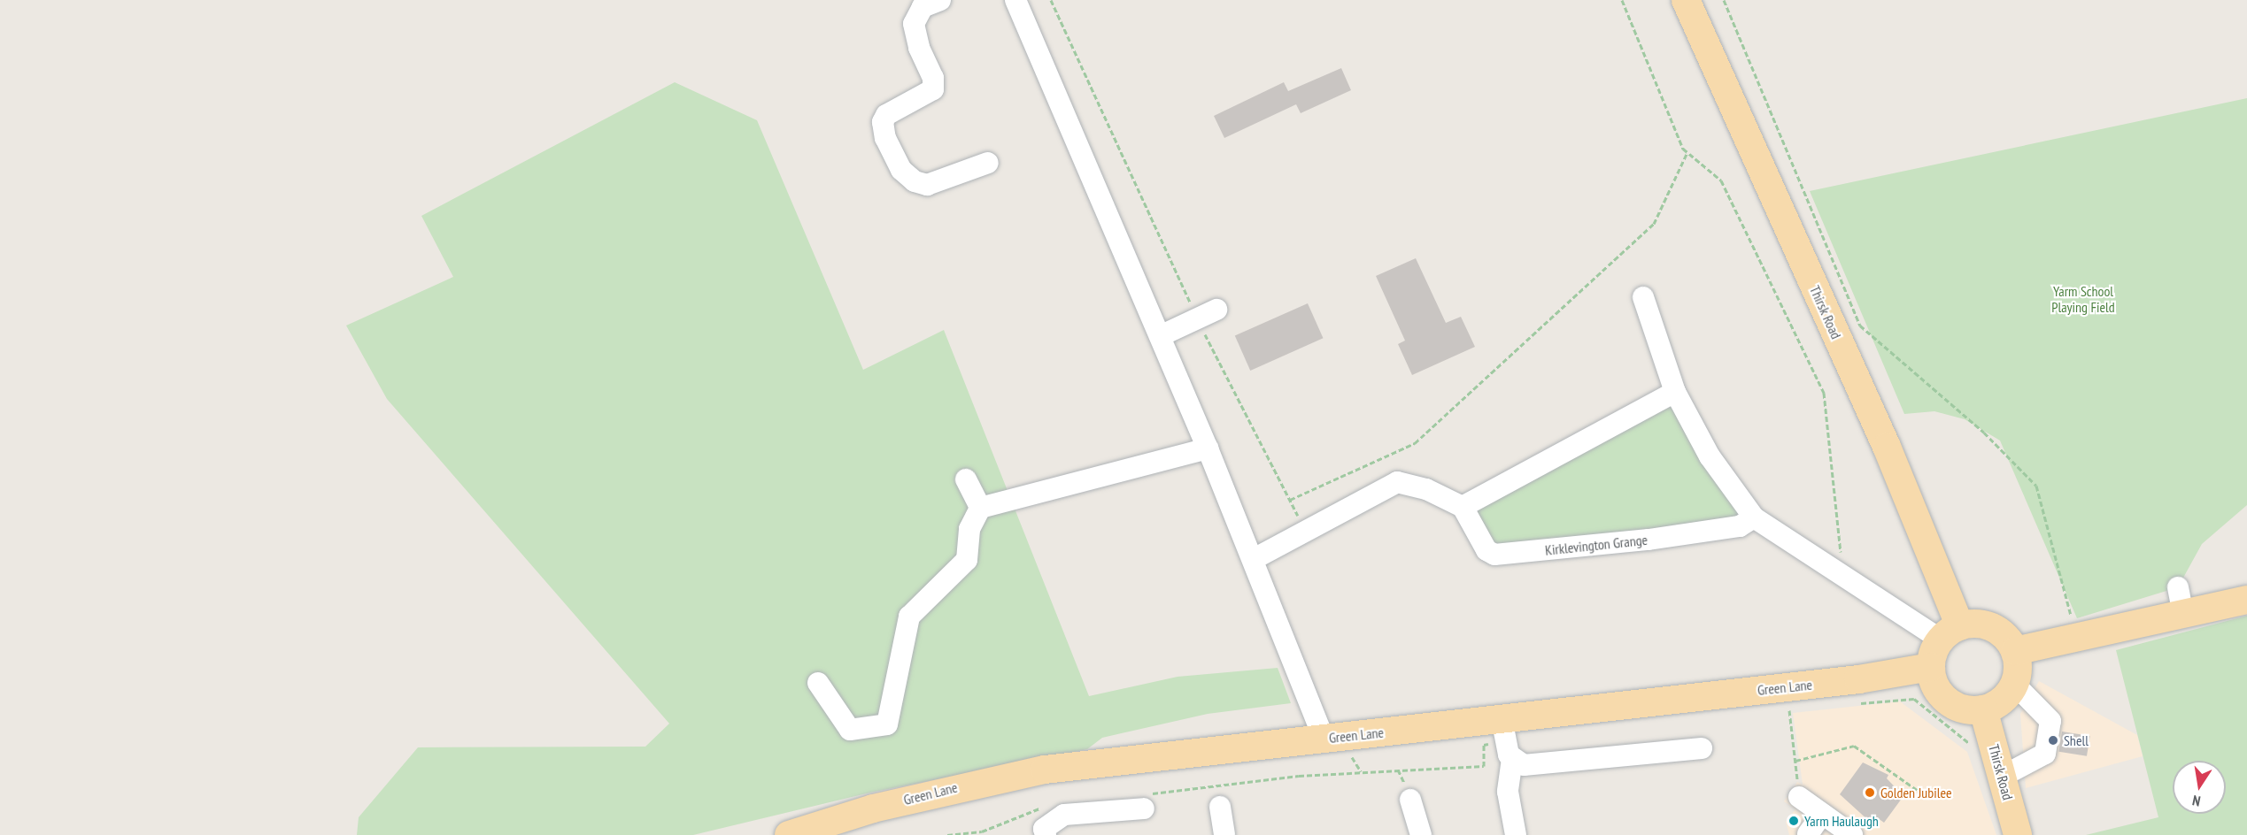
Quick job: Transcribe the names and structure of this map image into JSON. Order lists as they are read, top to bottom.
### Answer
{
  "streets": {
    "main road": ["Thirsk Road", "Green Lane"],
    "street": ["Kirklevington Grange"]
  },
  "crossings": [
    ["Thirsk Road", "Green Lane"]
  ],
  "parks": ["Yarm School Playing Field"],
  "places": ["Shell", "Golden Jubilee", "Yarm Haulaugh"],
  "north": "bottom"
}
